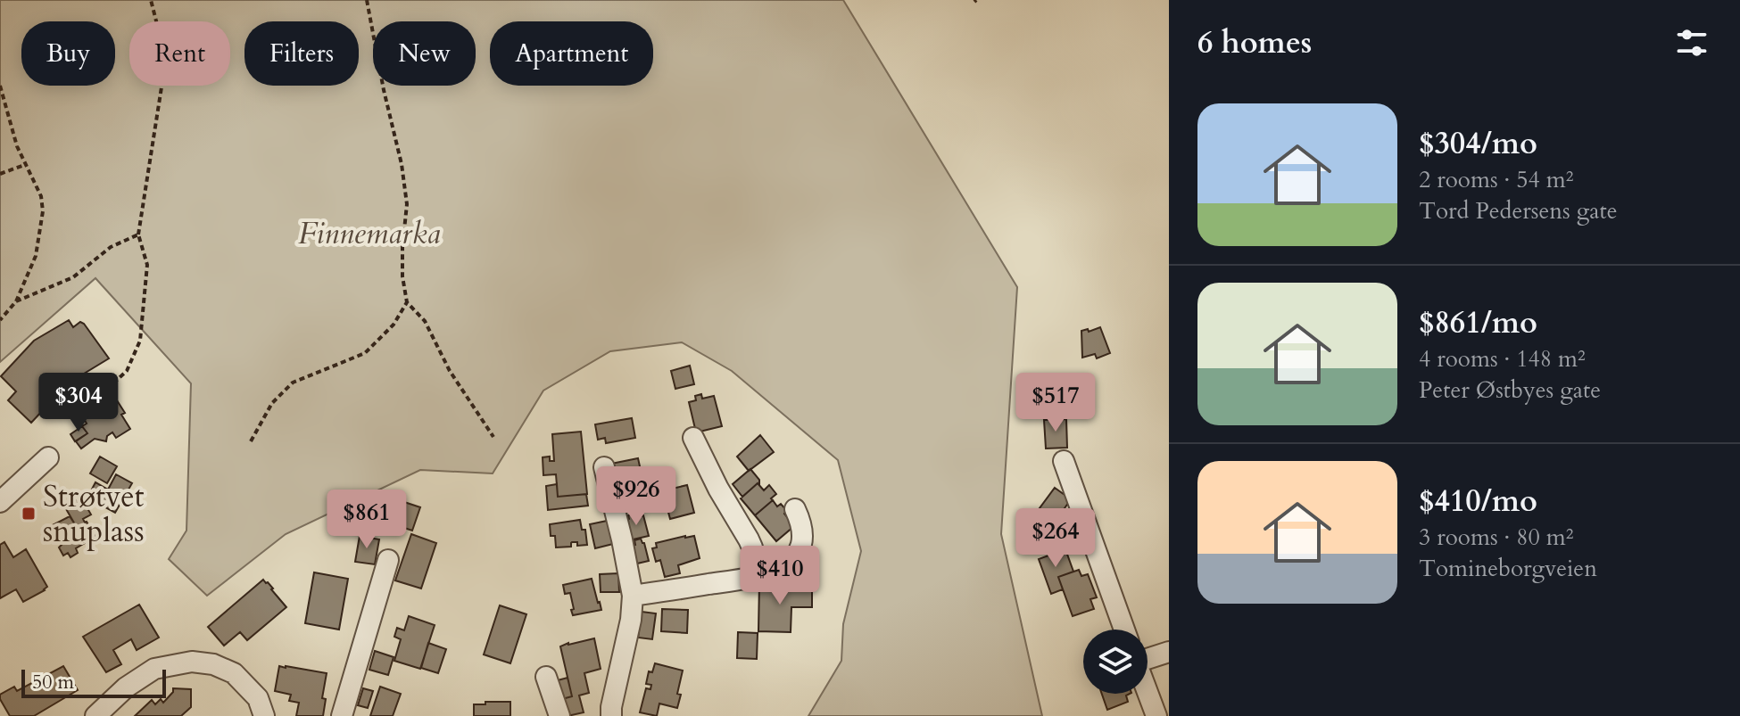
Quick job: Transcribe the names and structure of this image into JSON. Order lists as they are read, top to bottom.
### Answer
{
  "parks": ["Finnemarka"],
  "places": {
    "transit": ["Strøtvet snuplass"]
  },
  "scale_bar": "50 m",
  "page": {
    "heading": "6 homes",
    "chip": [
      "Buy",
      "Rent",
      "Filters",
      "New",
      "Apartment"
    ],
    "list": [
      {
        "name": "$304/mo",
        "note": "2 rooms · 54 m² · Tord Pedersens gate"
      },
      {
        "name": "$861/mo",
        "note": "4 rooms · 148 m² · Peter Østbyes gate"
      },
      {
        "name": "$410/mo",
        "note": "3 rooms · 80 m² · Tomineborgveien"
      }
    ],
    "price": [
      "$304",
      "$517",
      "$926",
      "$861",
      "$264",
      "$410"
    ],
    "scale": "50 m"
  }
}
